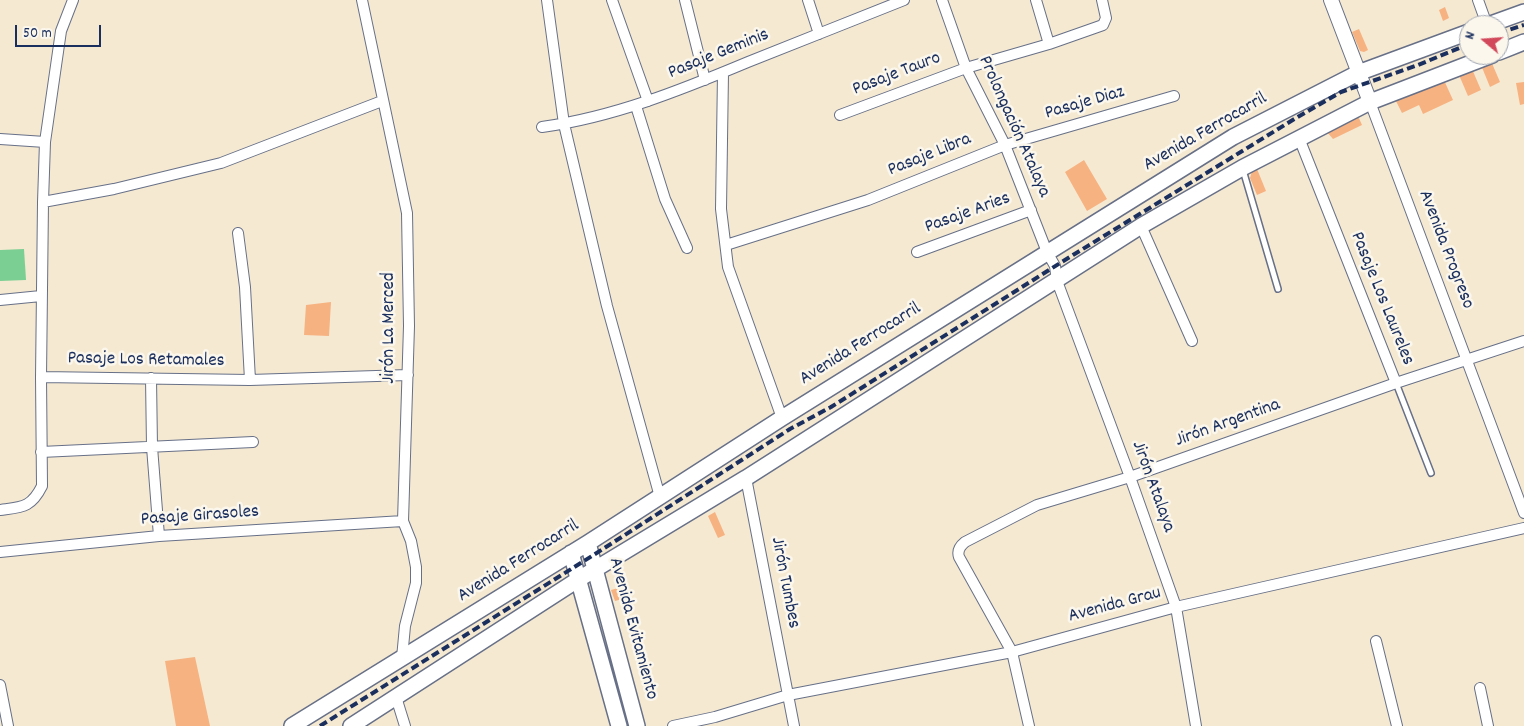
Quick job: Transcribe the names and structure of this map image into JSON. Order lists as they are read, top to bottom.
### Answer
{
  "streets": {
    "main road": ["Avenida Ferrocarril", "Avenida Evitamiento"],
    "street": [
      "Pasaje Geminis",
      "Pasaje Tauro",
      "Pasaje Diaz",
      "Prolongación Atalaya",
      "Pasaje Libra",
      "Pasaje Aries",
      "Avenida Progreso",
      "Pasaje Los Laureles",
      "Jirón La Merced",
      "Pasaje Los Retamales",
      "Jirón Argentina",
      "Jirón Atalaya",
      "Pasaje Girasoles",
      "Jirón Tumbes",
      "Avenida Grau"
    ]
  },
  "crossings": [
    ["Pasaje Tauro", "Prolongación Atalaya"],
    ["Pasaje Diaz", "Prolongación Atalaya"],
    ["Pasaje Diaz", "Pasaje Libra"],
    ["Prolongación Atalaya", "Avenida Ferrocarril"],
    ["Prolongación Atalaya", "Pasaje Libra"],
    ["Prolongación Atalaya", "Pasaje Aries"],
    ["Prolongación Atalaya", "Jirón Atalaya"],
    ["Avenida Ferrocarril", "Avenida Progreso"],
    ["Avenida Ferrocarril", "Jirón La Merced"],
    ["Avenida Ferrocarril", "Avenida Evitamiento"],
    ["Avenida Progreso", "Jirón Argentina"],
    ["Pasaje Los Laureles", "Jirón Argentina"],
    ["Jirón La Merced", "Pasaje Los Retamales"],
    ["Jirón La Merced", "Pasaje Girasoles"],
    ["Jirón Argentina", "Jirón Atalaya"],
    ["Jirón Argentina", "Avenida Grau"],
    ["Jirón Atalaya", "Avenida Grau"],
    ["Jirón Tumbes", "Avenida Grau"]
  ],
  "scale_bar": "50 m",
  "north": "left"
}
